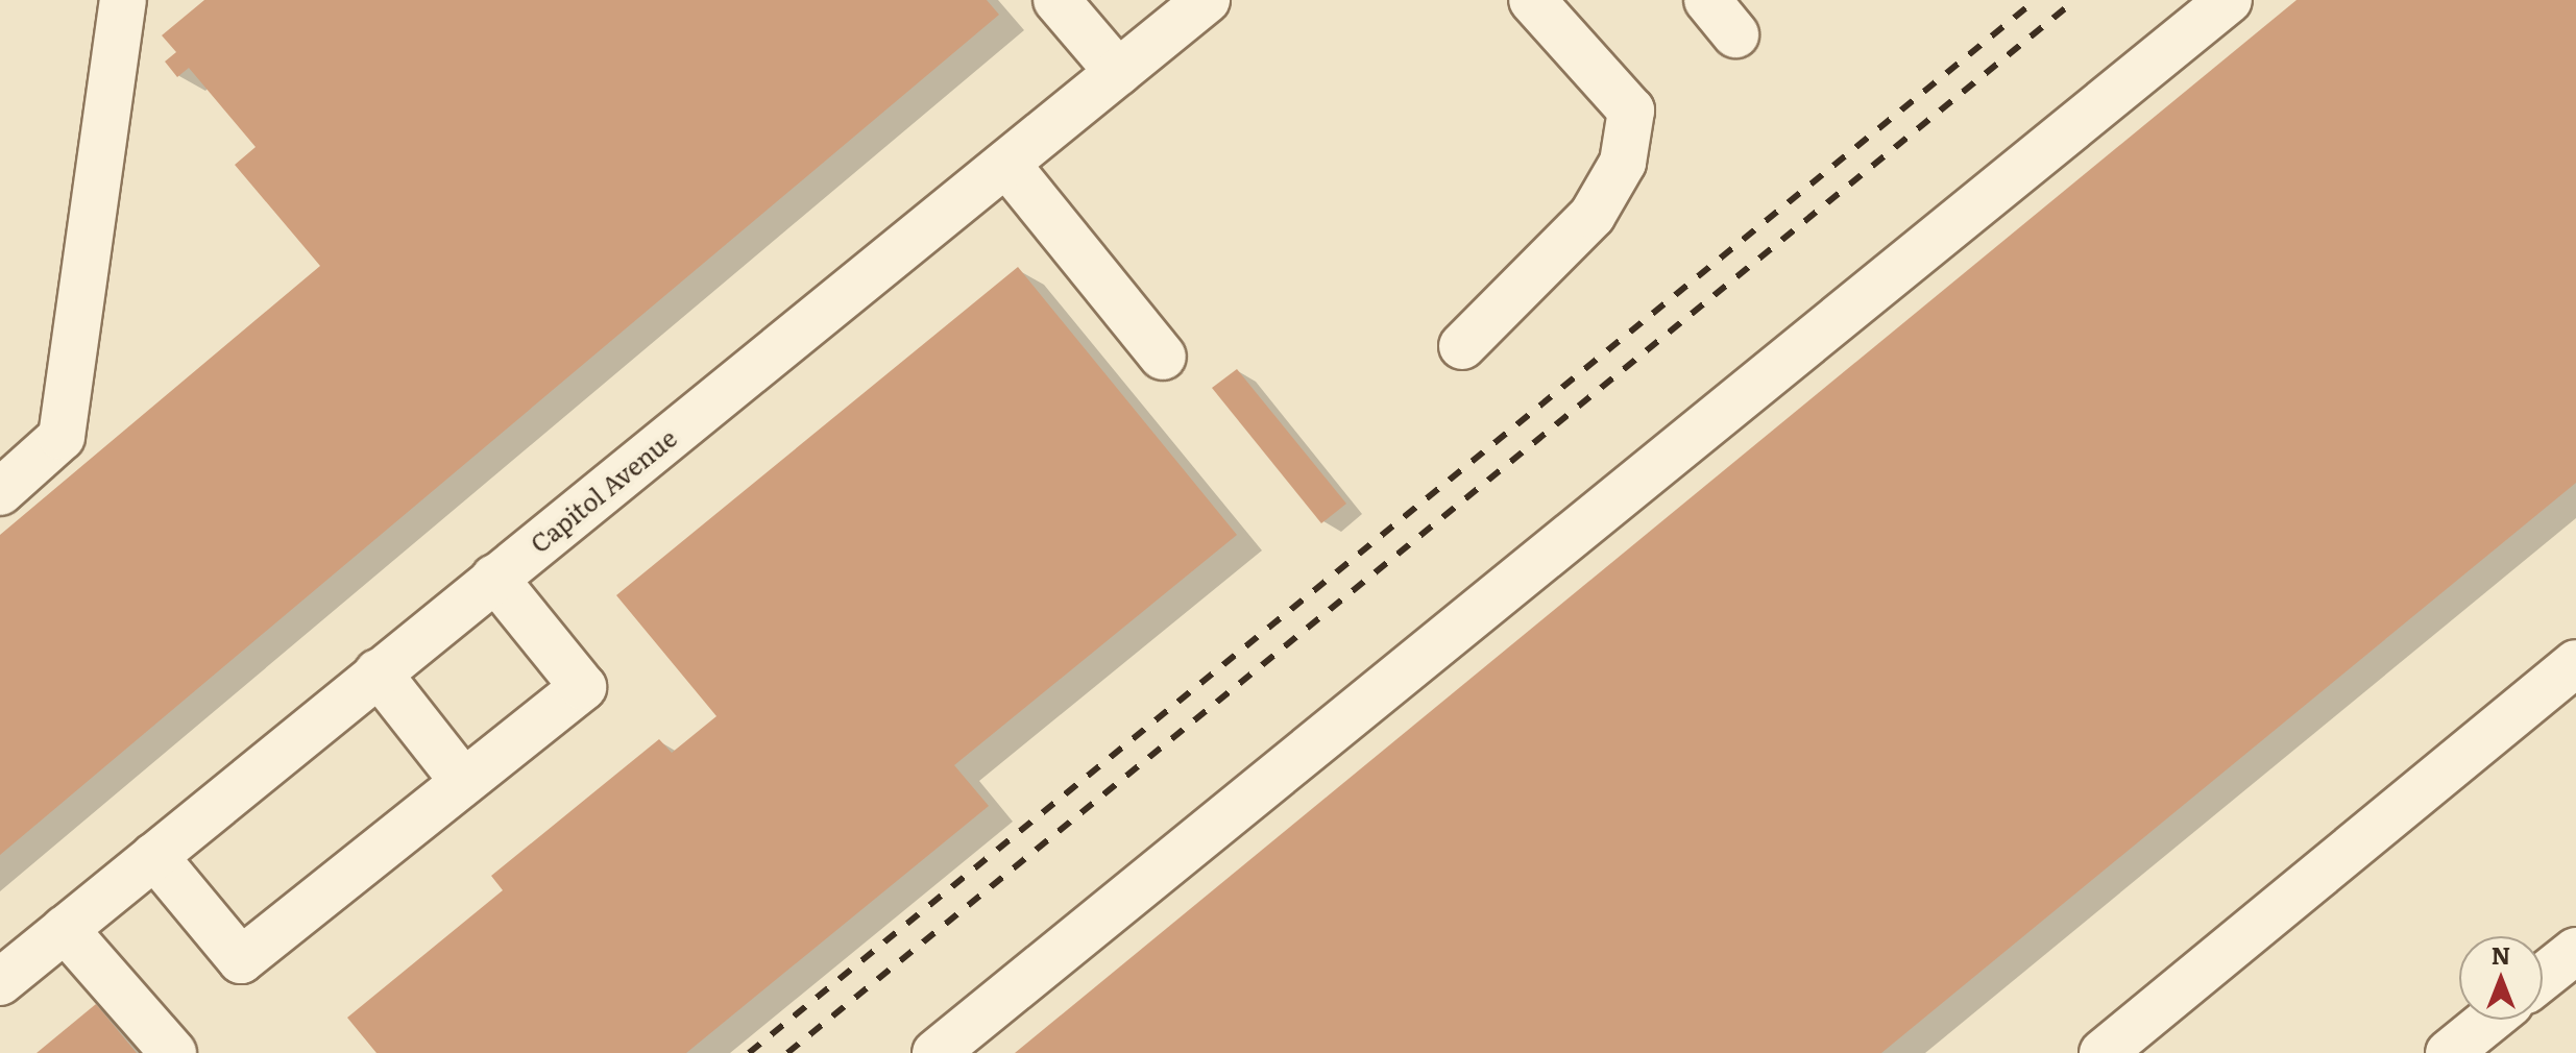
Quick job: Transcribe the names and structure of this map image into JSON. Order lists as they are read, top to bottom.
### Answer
{
  "streets": {
    "street": ["Capitol Avenue"]
  },
  "north": "top"
}
